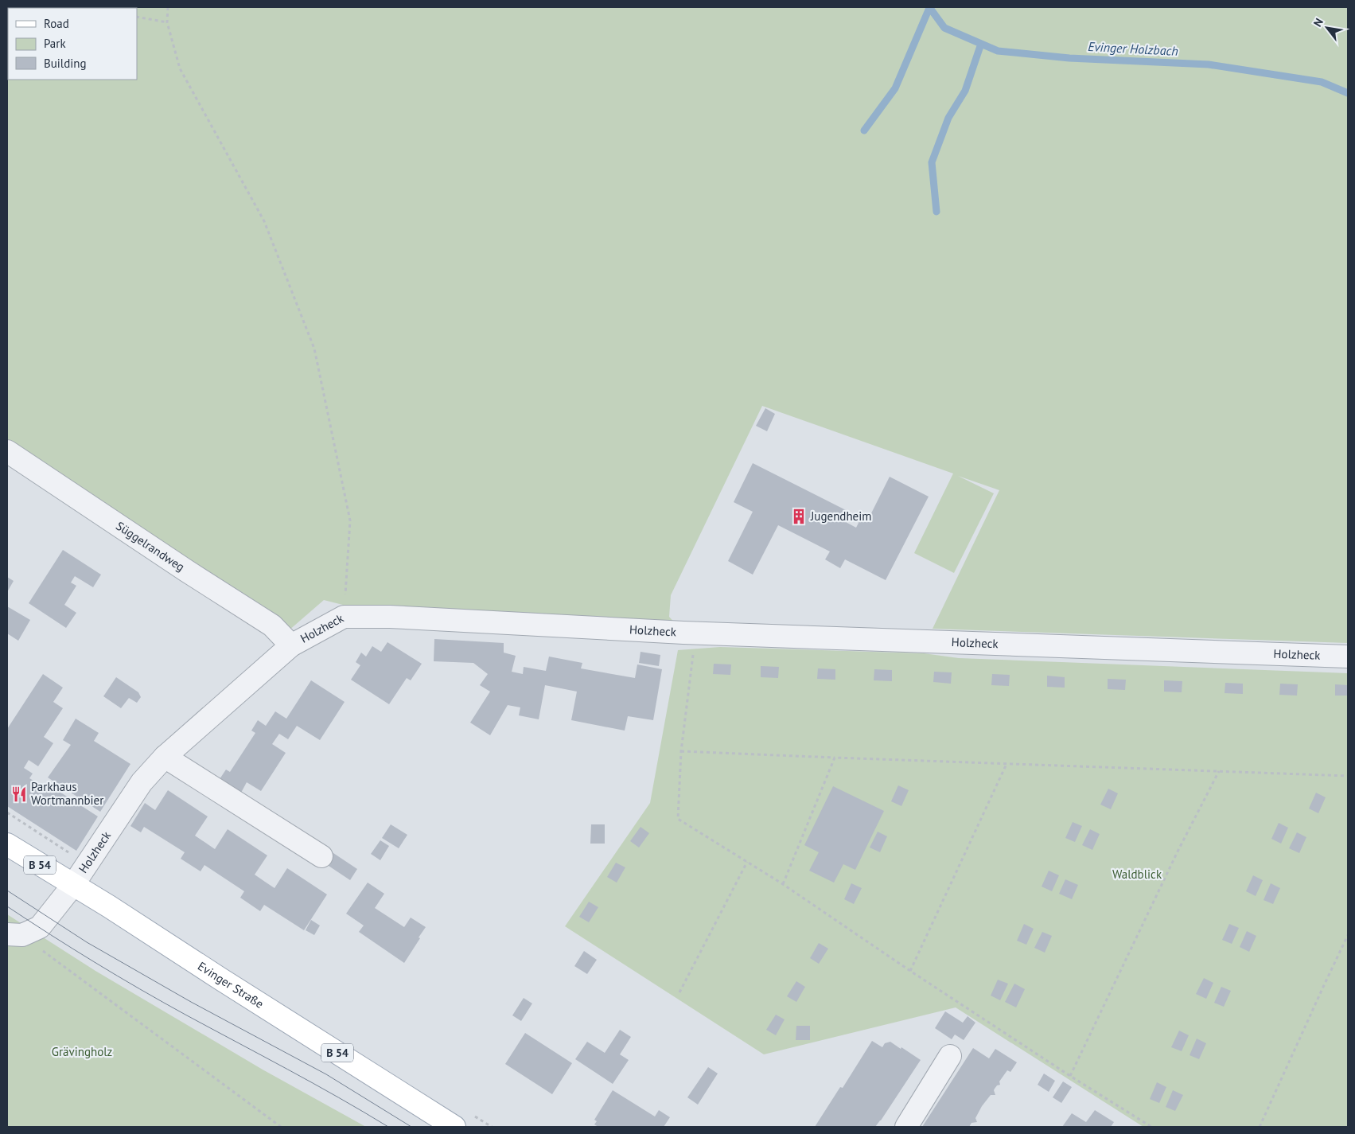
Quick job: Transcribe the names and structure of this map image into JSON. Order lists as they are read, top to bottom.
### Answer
{
  "streets": {
    "main road": ["B 54", "Evinger Straße"],
    "street": ["Süggelrandweg", "Holzheck"]
  },
  "crossings": [
    ["Süggelrandweg", "Holzheck"],
    ["Holzheck", "Evinger Straße"]
  ],
  "water": ["Evinger Holzbach"],
  "parks": ["Waldblick", "Grävingholz"],
  "places": {
    "building": ["Jugendheim"],
    "restaurant": ["Parkhaus Wortmannbier"]
  },
  "legend": ["Road", "Park", "Building"],
  "north": "top left"
}
